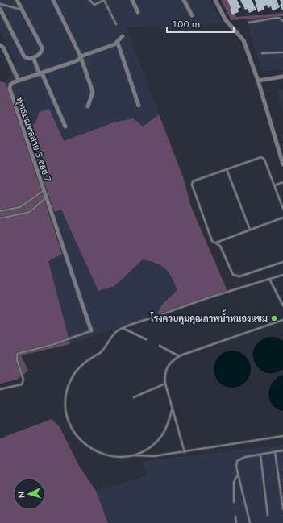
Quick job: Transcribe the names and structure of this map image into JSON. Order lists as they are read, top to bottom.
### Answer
{
  "streets": {
    "street": ["พุทธมณฑลสาย 3 ซอย 7"]
  },
  "places": ["โรงควบคุมคุณภาพน้ำหนองแขม"],
  "scale_bar": "100 m",
  "north": "left"
}
